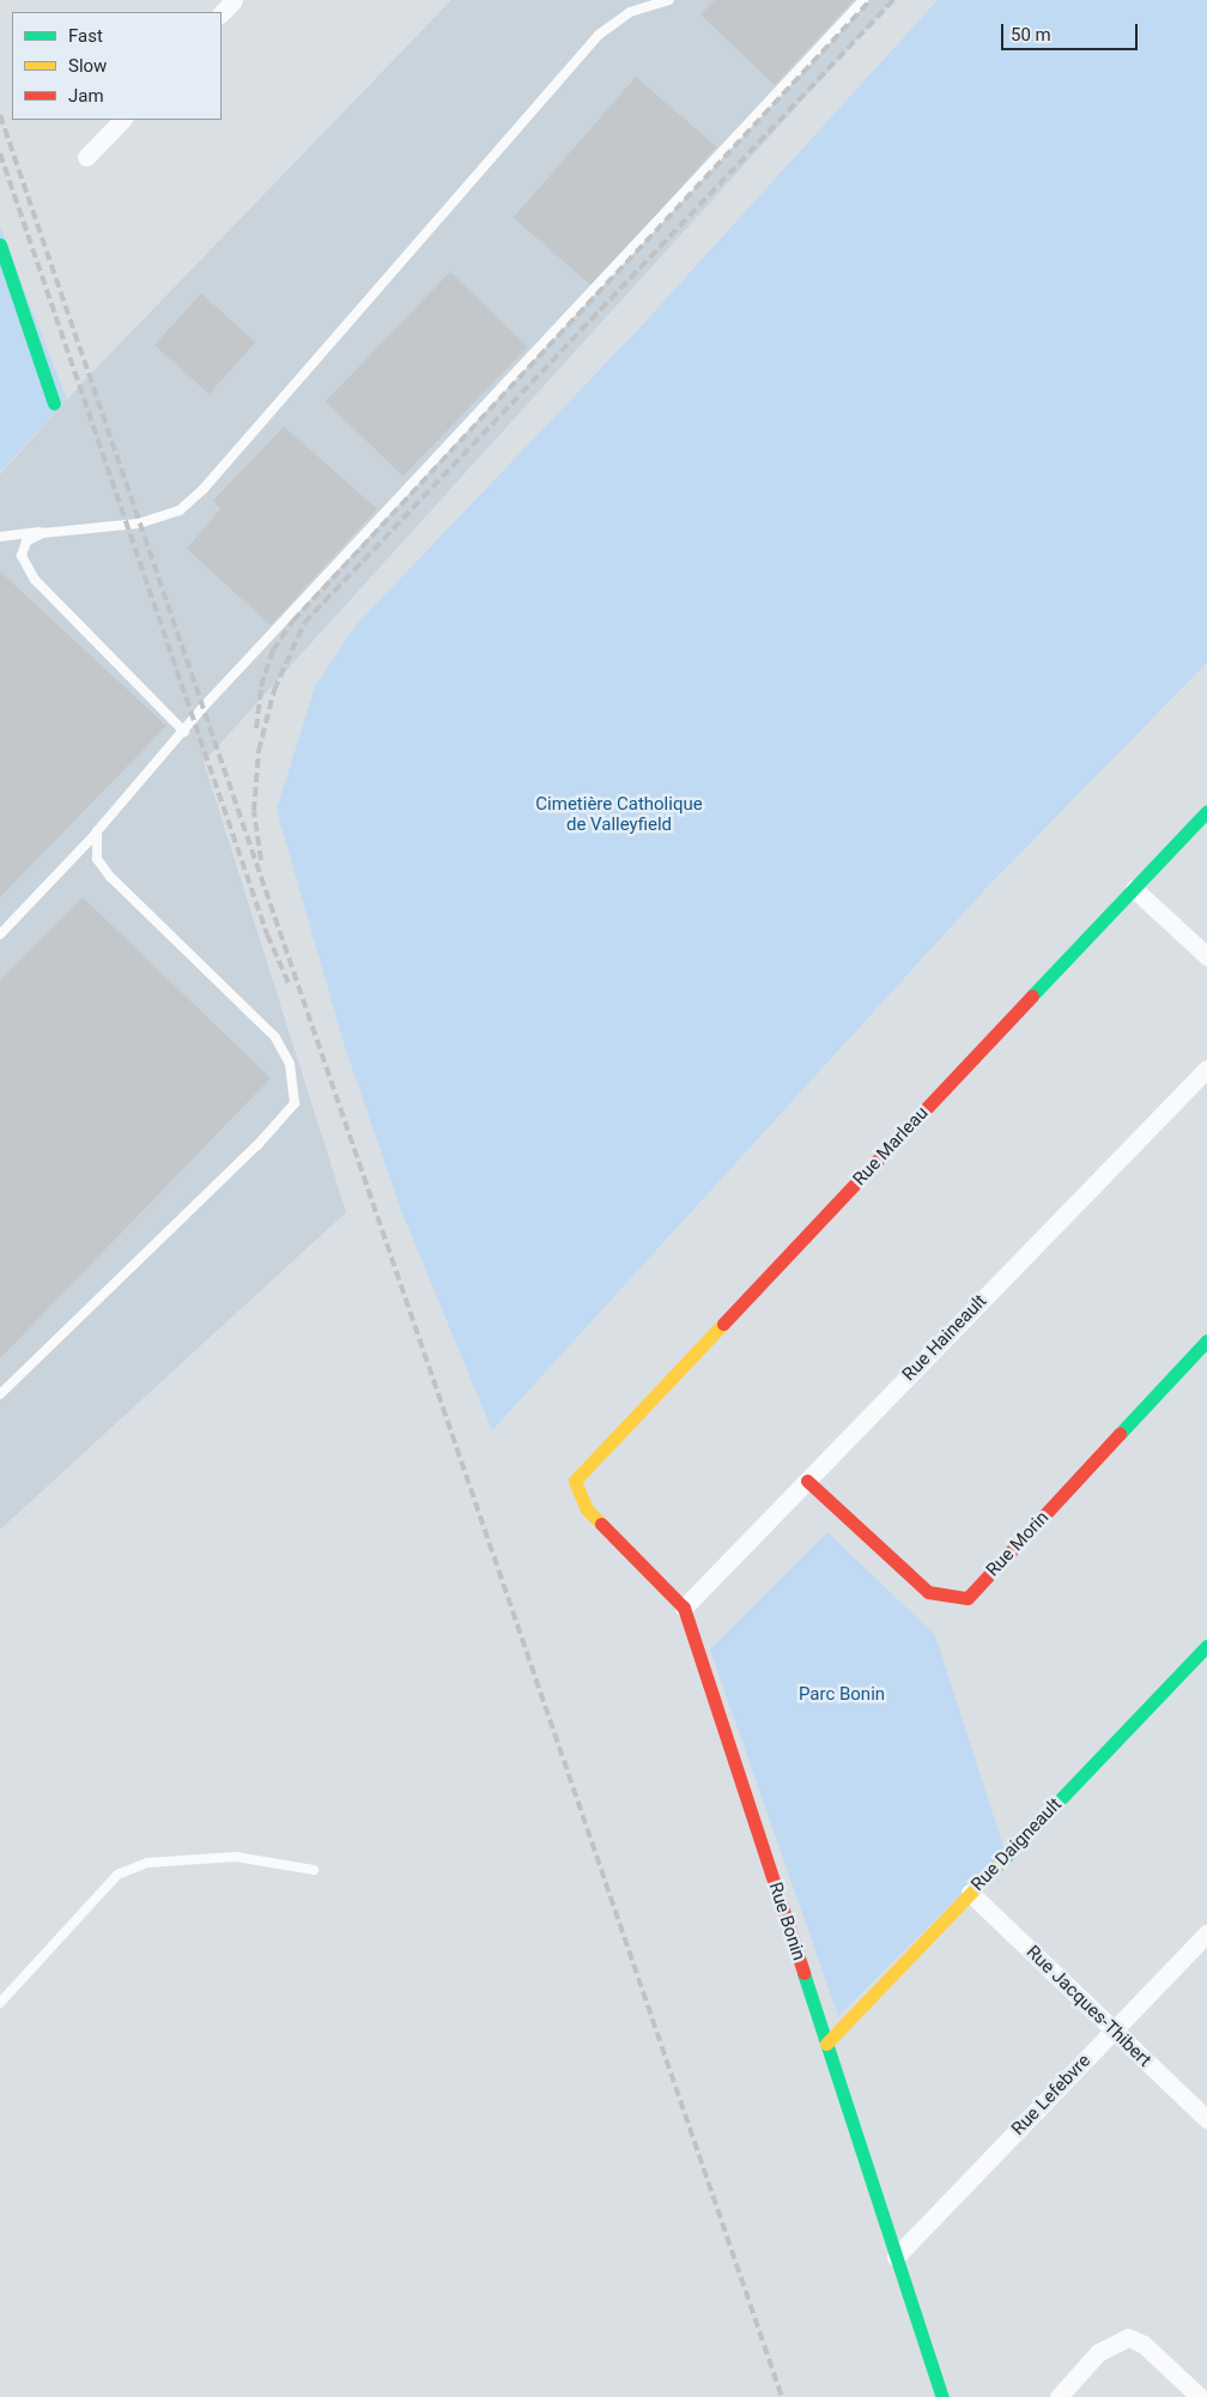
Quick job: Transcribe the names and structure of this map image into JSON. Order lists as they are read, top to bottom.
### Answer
{
  "streets": {
    "street": [
      "Rue Marleau",
      "Rue Haineault",
      "Rue Morin",
      "Rue Daigneault",
      "Rue Bonin",
      "Rue Jacques-Thibert",
      "Rue Lefebvre"
    ]
  },
  "crossings": [
    ["Rue Marleau", "Rue Bonin"],
    ["Rue Haineault", "Rue Morin"],
    ["Rue Haineault", "Rue Bonin"],
    ["Rue Daigneault", "Rue Bonin"],
    ["Rue Daigneault", "Rue Jacques-Thibert"],
    ["Rue Bonin", "Rue Lefebvre"],
    ["Rue Jacques-Thibert", "Rue Lefebvre"]
  ],
  "parks": ["Cimetière Catholique de Valleyfield", "Parc Bonin"],
  "legend": ["Fast", "Slow", "Jam"],
  "scale_bar": "50 m"
}
